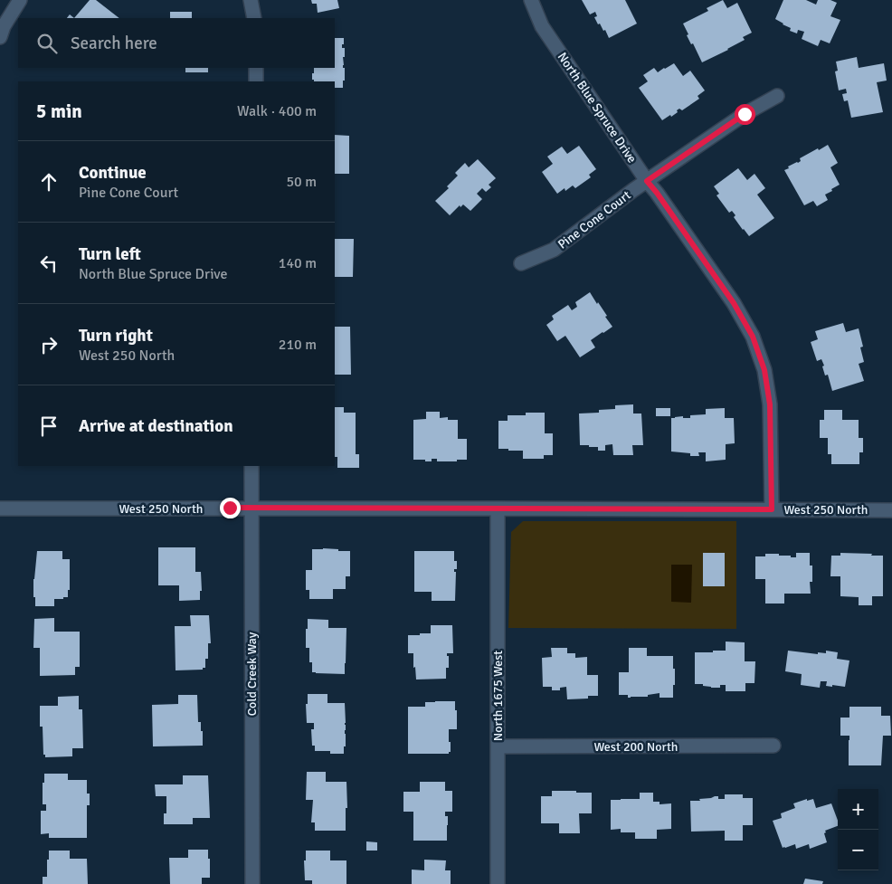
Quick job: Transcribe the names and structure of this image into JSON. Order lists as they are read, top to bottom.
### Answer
{
  "streets": {
    "street": [
      "North Blue Spruce Drive",
      "Pine Cone Court",
      "West 250 North",
      "Cold Creek Way",
      "North 1675 West",
      "West 200 North"
    ]
  },
  "crossings": [
    ["North Blue Spruce Drive", "Pine Cone Court"],
    ["North Blue Spruce Drive", "West 250 North"],
    ["West 250 North", "Cold Creek Way"],
    ["West 250 North", "North 1675 West"],
    ["North 1675 West", "West 200 North"]
  ],
  "page": {
    "search": "Search here",
    "heading": ["5 min", "Walk · 400 m"],
    "list": [
      ["Continue", "Pine Cone Court", "50 m"],
      ["Turn left", "North Blue Spruce Drive", "140 m"],
      ["Turn right", "West 250 North", "210 m"],
      "Arrive at destination"
    ],
    "map_buttons": ["+", "−"]
  }
}
